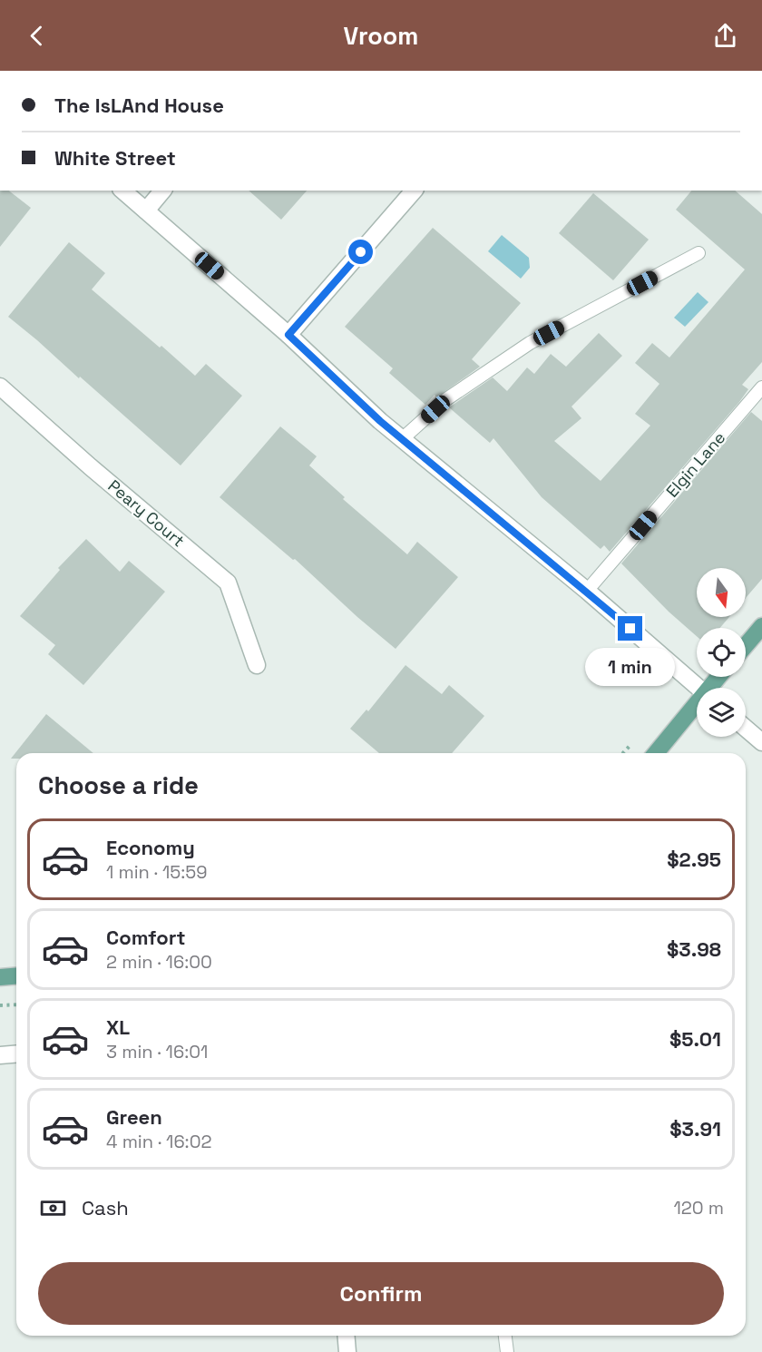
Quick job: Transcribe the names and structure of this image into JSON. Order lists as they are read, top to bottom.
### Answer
{
  "streets": {
    "street": ["Peary Court"],
    "lane": ["Elgin Lane"]
  },
  "north": "bottom",
  "page": {
    "header": "Vroom",
    "banner": ["The IsLAnd House", "White Street"],
    "bubble": "1 min",
    "heading": "Choose a ride",
    "list": [
      {
        "name": "Economy",
        "note": "1 min · 15:59",
        "value": "$2.95"
      },
      {
        "name": "Comfort",
        "note": "2 min · 16:00",
        "value": "$3.98"
      },
      {
        "name": "XL",
        "note": "3 min · 16:01",
        "value": "$5.01"
      },
      {
        "name": "Green",
        "note": "4 min · 16:02",
        "value": "$3.91"
      }
    ],
    "pay": ["Cash", "120 m"],
    "buttons": "Confirm"
  }
}
